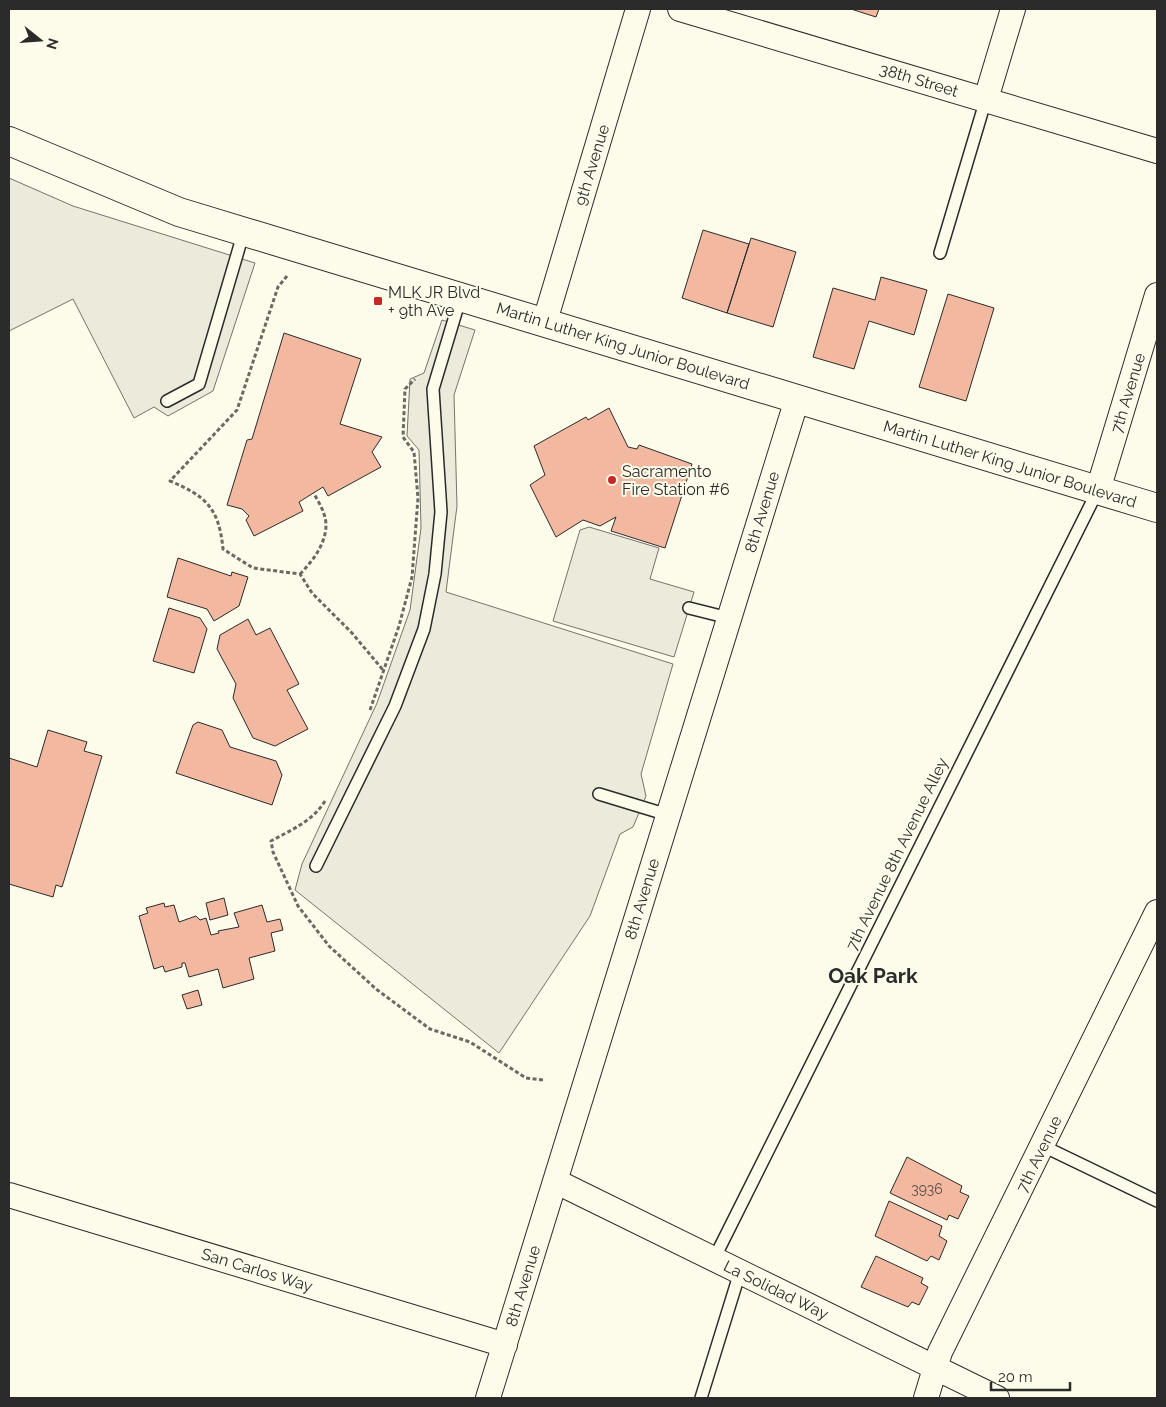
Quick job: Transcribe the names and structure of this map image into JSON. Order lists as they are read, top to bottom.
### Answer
{
  "streets": {
    "street": [
      "38th Street",
      "9th Avenue",
      "Martin Luther King Junior Boulevard",
      "7th Avenue",
      "8th Avenue",
      "San Carlos Way",
      "La Solidad Way"
    ],
    "lane": ["7th Avenue 8th Avenue Alley"]
  },
  "crossings": [
    ["9th Avenue", "Martin Luther King Junior Boulevard"],
    ["Martin Luther King Junior Boulevard", "7th Avenue"],
    ["Martin Luther King Junior Boulevard", "8th Avenue"],
    ["Martin Luther King Junior Boulevard", "7th Avenue 8th Avenue Alley"],
    ["7th Avenue", "7th Avenue 8th Avenue Alley"],
    ["7th Avenue", "La Solidad Way"],
    ["8th Avenue", "San Carlos Way"],
    ["8th Avenue", "La Solidad Way"],
    ["7th Avenue 8th Avenue Alley", "La Solidad Way"]
  ],
  "districts": ["Oak Park"],
  "places": {
    "transit": ["MLK JR Blvd + 9th Ave"],
    "other": ["Sacramento Fire Station #6"]
  },
  "house_numbers": ["3936"],
  "scale_bar": "20 m",
  "north": "right"
}
